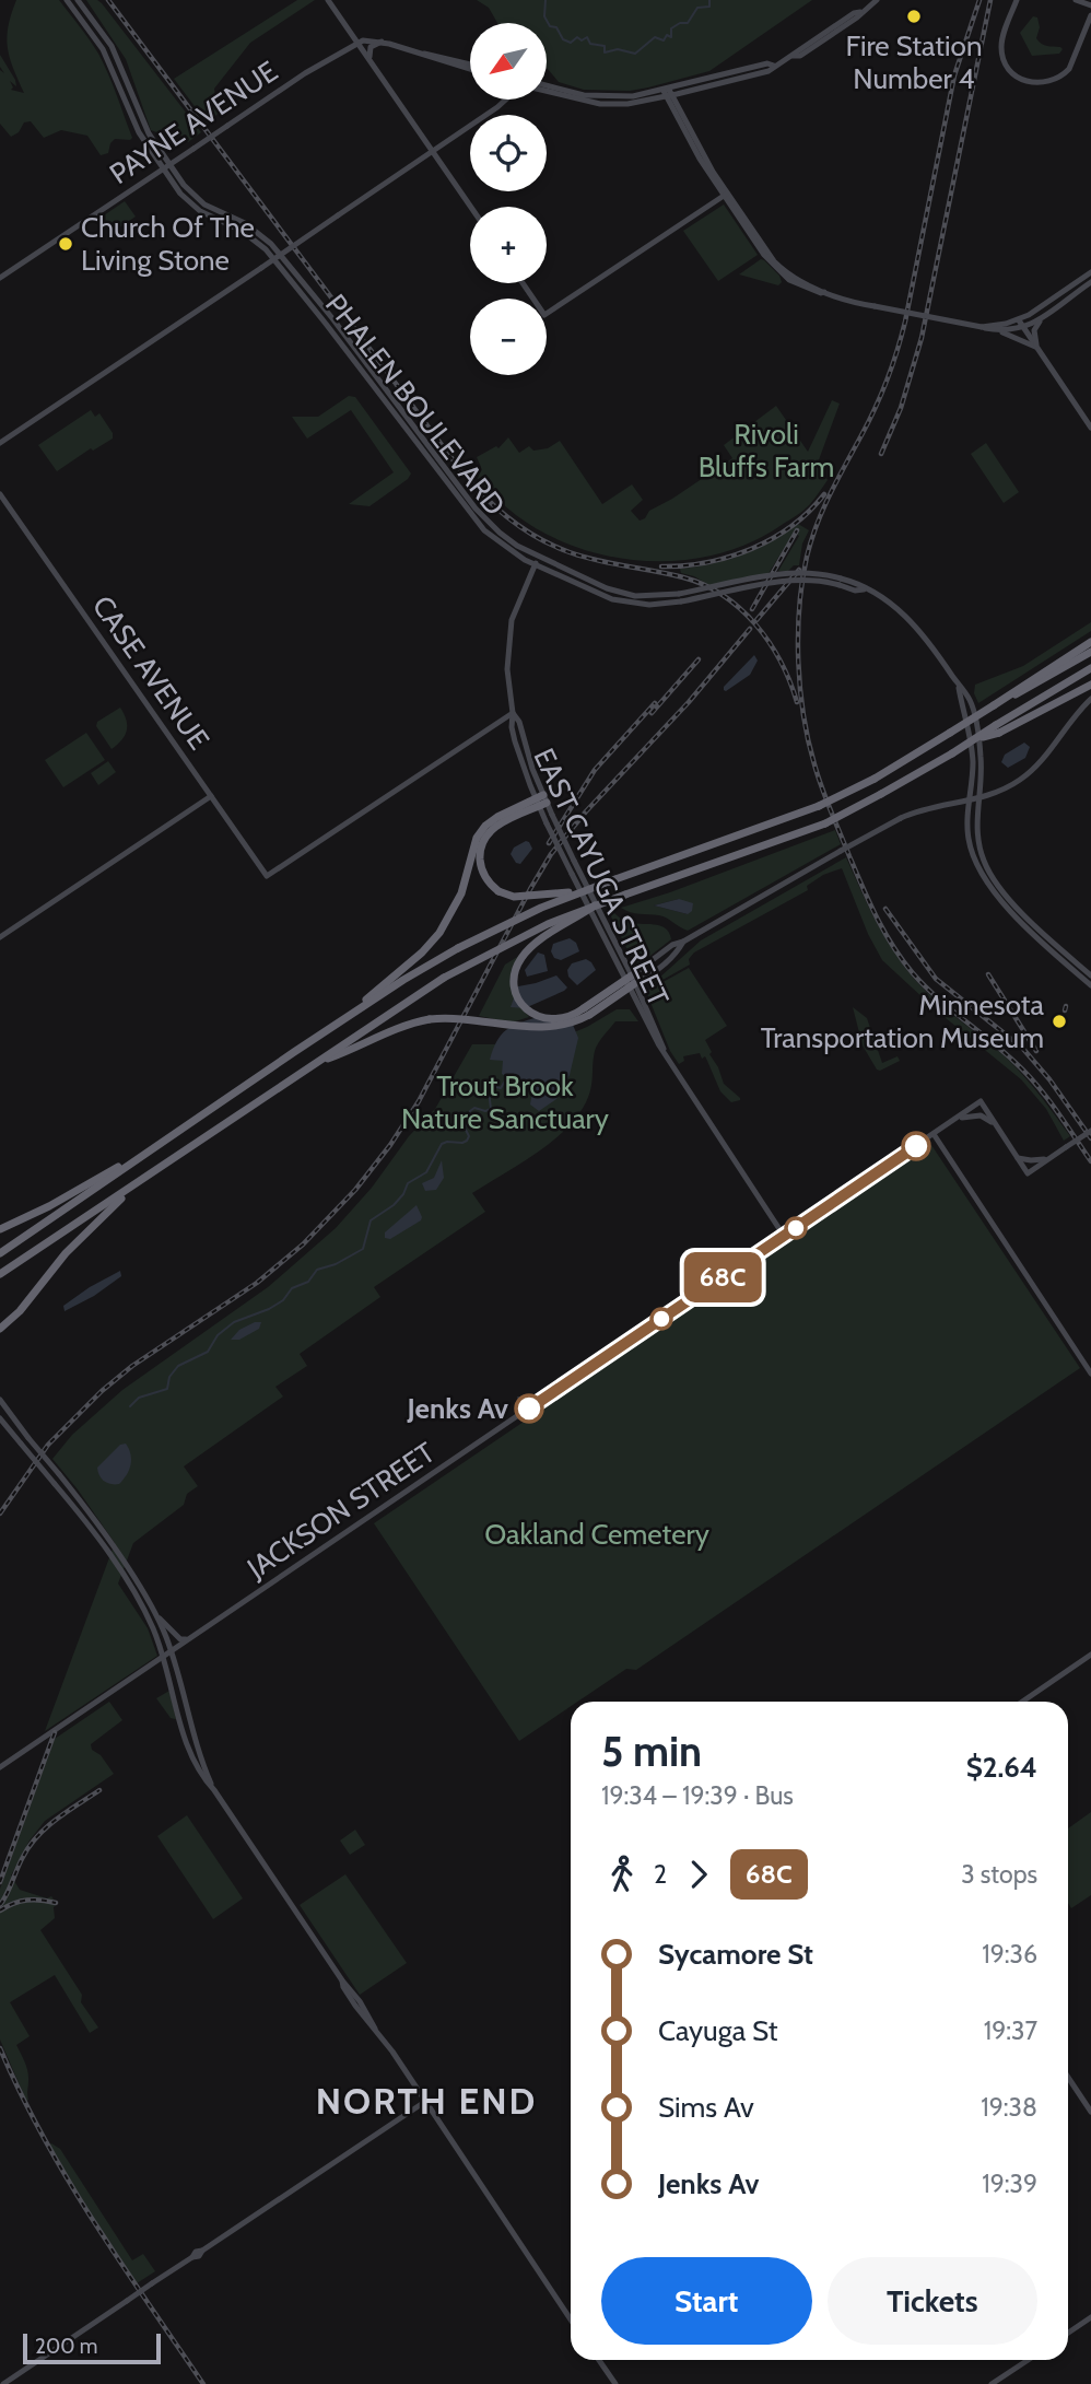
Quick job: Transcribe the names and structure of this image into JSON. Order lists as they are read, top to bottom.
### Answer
{
  "streets": {
    "street": [
      "PAYNE AVENUE",
      "PHALEN BOULEVARD",
      "CASE AVENUE",
      "EAST CAYUGA STREET",
      "JACKSON STREET"
    ]
  },
  "crossings": [
    ["PAYNE AVENUE", "PHALEN BOULEVARD"],
    ["PHALEN BOULEVARD", "EAST CAYUGA STREET"],
    ["CASE AVENUE", "EAST CAYUGA STREET"],
    ["EAST CAYUGA STREET", "JACKSON STREET"]
  ],
  "districts": ["NORTH END"],
  "parks": ["Rivoli Bluffs Farm", "Trout Brook Nature Sanctuary", "Oakland Cemetery"],
  "places": [
    "Fire Station Number 4",
    "Church Of The Living Stone",
    "Minnesota Transportation Museum",
    "Jenks Av"
  ],
  "lines": ["bus line 68C"],
  "scale_bar": "200 m",
  "north": "bottom left",
  "page": {
    "on_map": "68C",
    "map_buttons": ["+", "−"],
    "heading": ["5 min", "19:34 – 19:39 · Bus", "$2.64"],
    "legs": ["2", "68C", "3 stops"],
    "list": [
      {
        "name": "Sycamore St",
        "value": "19:36"
      },
      {
        "name": "Cayuga St",
        "value": "19:37"
      },
      {
        "name": "Sims Av",
        "value": "19:38"
      },
      {
        "name": "Jenks Av",
        "value": "19:39"
      }
    ],
    "buttons": ["Start", "Tickets"],
    "scale": "200 m"
  }
}
